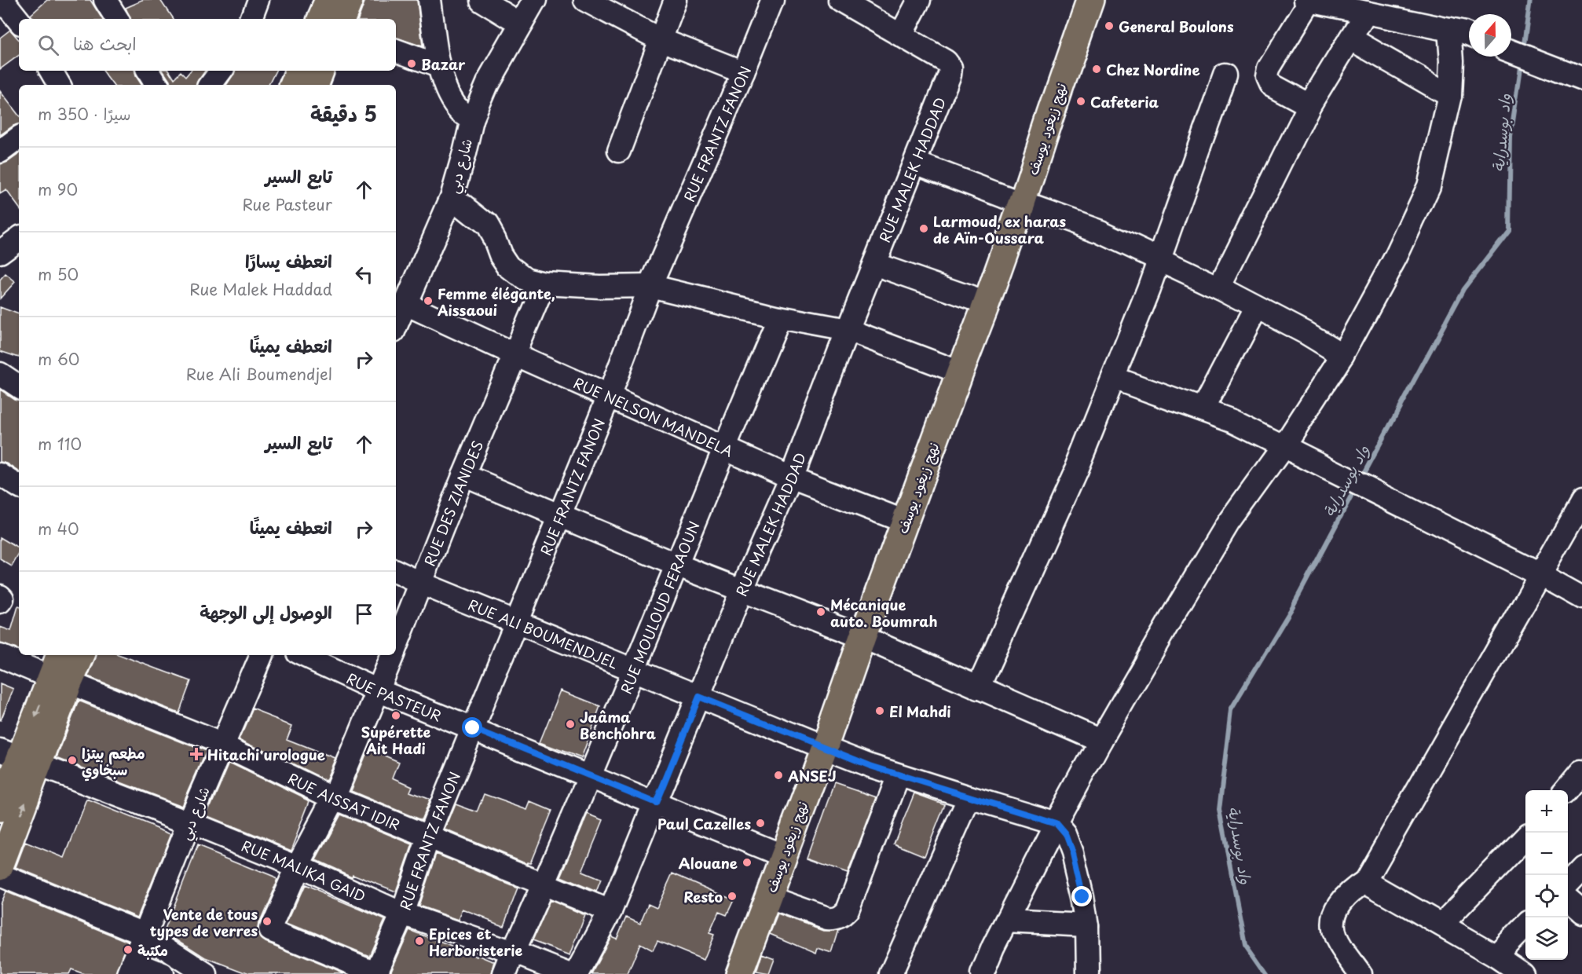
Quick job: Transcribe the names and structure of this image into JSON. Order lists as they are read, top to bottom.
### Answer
{
  "streets": {
    "main road": ["نهج زيغود يوسف"],
    "street": [
      "RUE FRANTZ FANON",
      "شارع دبي",
      "RUE MALEK HADDAD",
      "RUE NELSON MANDELA",
      "RUE DES ZIANIDES",
      "RUE MOULOUD FERAOUN",
      "RUE ALI BOUMENDJEL",
      "RUE PASTEUR",
      "RUE AISSAT IDIR",
      "RUE MALIKA GAID"
    ]
  },
  "crossings": [
    ["نهج زيغود يوسف", "RUE NELSON MANDELA"],
    ["نهج زيغود يوسف", "RUE ALI BOUMENDJEL"],
    ["نهج زيغود يوسف", "RUE PASTEUR"],
    ["RUE FRANTZ FANON", "RUE NELSON MANDELA"],
    ["RUE FRANTZ FANON", "RUE DES ZIANIDES"],
    ["RUE FRANTZ FANON", "RUE ALI BOUMENDJEL"],
    ["RUE FRANTZ FANON", "RUE PASTEUR"],
    ["RUE FRANTZ FANON", "RUE AISSAT IDIR"],
    ["RUE FRANTZ FANON", "RUE MALIKA GAID"],
    ["شارع دبي", "RUE NELSON MANDELA"],
    ["شارع دبي", "RUE AISSAT IDIR"],
    ["شارع دبي", "RUE MALIKA GAID"],
    ["RUE MALEK HADDAD", "RUE NELSON MANDELA"],
    ["RUE MALEK HADDAD", "RUE ALI BOUMENDJEL"],
    ["RUE MALEK HADDAD", "RUE PASTEUR"],
    ["RUE MALEK HADDAD", "RUE AISSAT IDIR"],
    ["RUE NELSON MANDELA", "RUE DES ZIANIDES"],
    ["RUE NELSON MANDELA", "RUE MOULOUD FERAOUN"],
    ["RUE DES ZIANIDES", "RUE ALI BOUMENDJEL"],
    ["RUE DES ZIANIDES", "RUE PASTEUR"],
    ["RUE DES ZIANIDES", "RUE AISSAT IDIR"],
    ["RUE DES ZIANIDES", "RUE MALIKA GAID"],
    ["RUE MOULOUD FERAOUN", "RUE ALI BOUMENDJEL"],
    ["RUE MOULOUD FERAOUN", "RUE PASTEUR"],
    ["RUE MOULOUD FERAOUN", "RUE AISSAT IDIR"],
    ["RUE MOULOUD FERAOUN", "RUE MALIKA GAID"]
  ],
  "water": ["واد بوسدراية"],
  "places": {
    "other": [
      "General Boulons",
      "Bazar",
      "Chez Nordine",
      "Cafeteria",
      "Larmoud, ex haras de Aïn-Oussara",
      "Femme élégante, Aissaoui",
      "Mécanique auto. Boumrah",
      "El Mahdi",
      "Supérette Ait Hadi",
      "Jaâma Benchohra",
      "مطعم بيتزا سبخاوي",
      "ANSEJ",
      "Paul Cazelles",
      "Alouane",
      "Resto",
      "Vente de tous types de verres",
      "Epices et Herboristerie",
      "مكتبة"
    ],
    "health": ["Hitachi urologue"]
  },
  "north": "top",
  "page": {
    "search": "ابحث هنا",
    "heading": ["5 دقيقة", "سيرًا · 350 m"],
    "list": [
      ["تابع السير", "Rue Pasteur", "90 m"],
      ["انعطف يسارًا", "Rue Malek Haddad", "50 m"],
      ["انعطف يمينًا", "Rue Ali Boumendjel", "60 m"],
      ["تابع السير", "110 m"],
      ["انعطف يمينًا", "40 m"],
      "الوصول إلى الوجهة"
    ],
    "map_buttons": ["+", "−"]
  }
}
